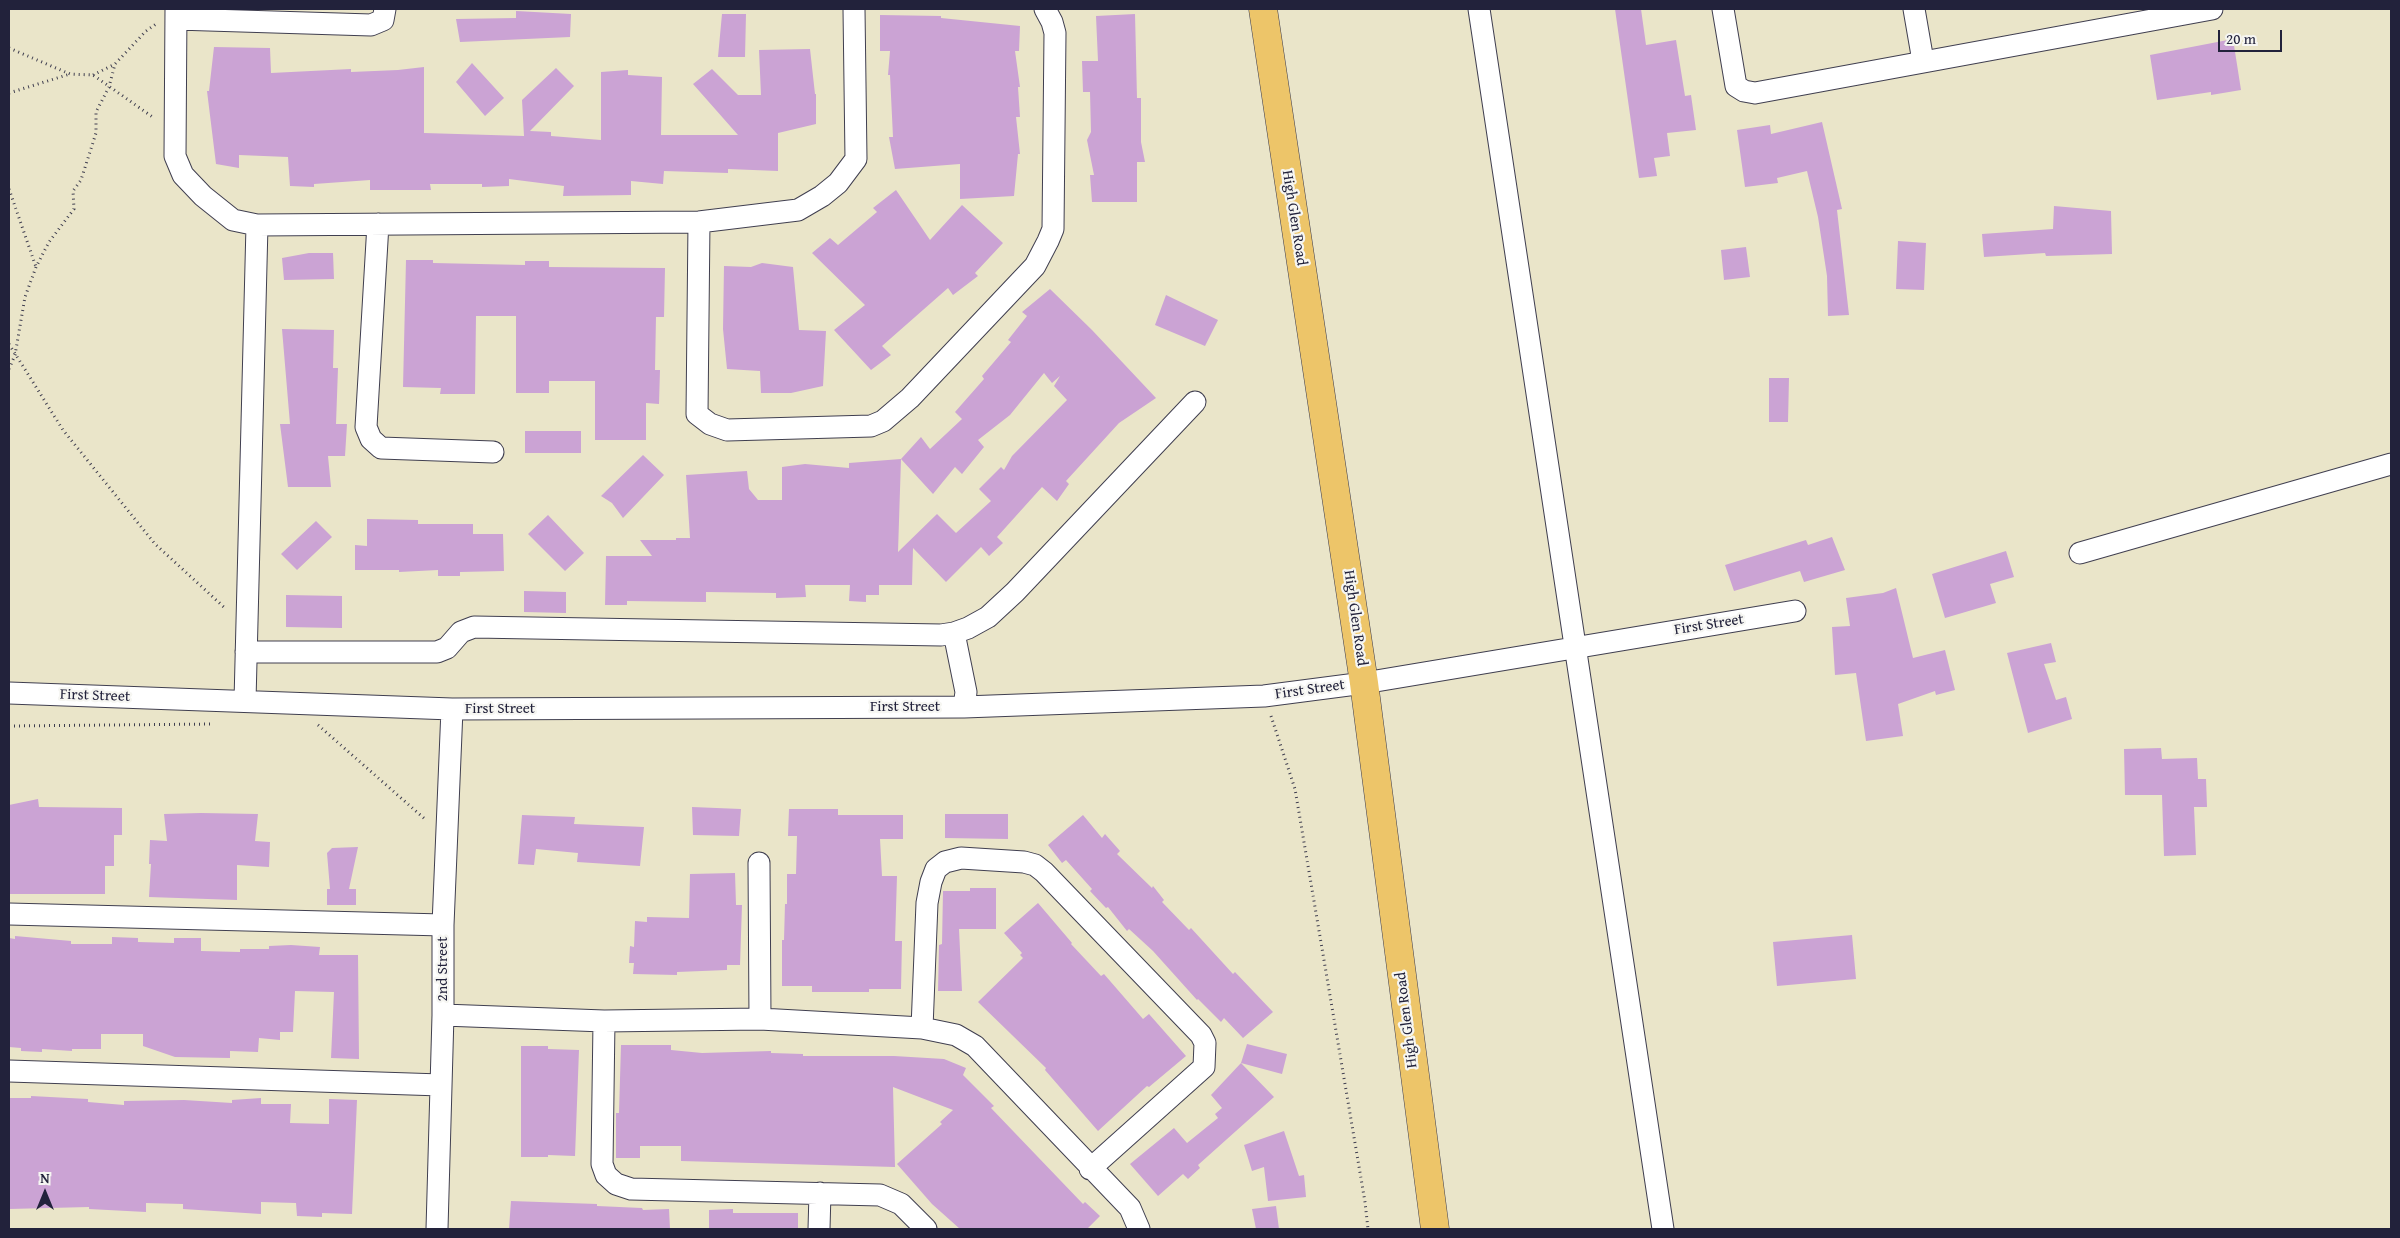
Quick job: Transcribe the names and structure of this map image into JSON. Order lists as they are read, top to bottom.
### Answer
{
  "streets": {
    "main road": ["High Glen Road"],
    "street": ["First Street", "2nd Street"]
  },
  "crossings": [
    ["High Glen Road", "First Street"],
    ["First Street", "2nd Street"]
  ],
  "scale_bar": "20 m",
  "north": "top"
}
